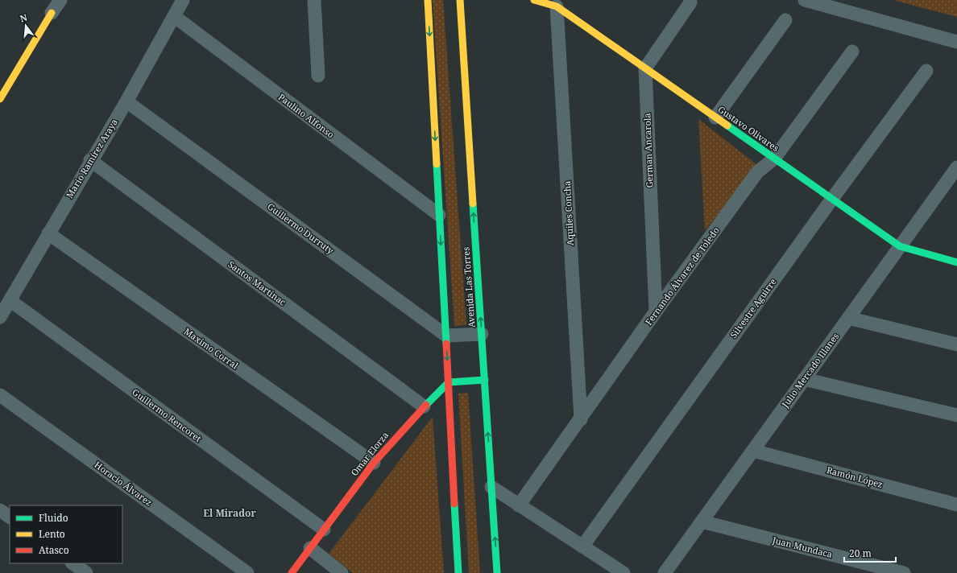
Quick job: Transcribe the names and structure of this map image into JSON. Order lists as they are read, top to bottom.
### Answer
{
  "streets": {
    "street": [
      "Paulino Alfonso",
      "Gustavo Olivares",
      "German Ancarola",
      "Mario Ramírez Araya",
      "Aquiles Concha",
      "Guillermo Durruty",
      "Fernando Álvarez de Toledo",
      "Santos Martinac",
      "Avenida Las Torres",
      "Silvestre Aguirre",
      "Maximo Corral",
      "Julio Mercado Illanes",
      "Guillermo Rencoret",
      "Omar Elorza",
      "Ramón López",
      "Horacio Álvarez",
      "Juan Mundaca"
    ]
  },
  "crossings": [
    ["Paulino Alfonso", "Mario Ramírez Araya"],
    ["Gustavo Olivares", "German Ancarola"],
    ["Gustavo Olivares", "Aquiles Concha"],
    ["Gustavo Olivares", "Fernando Álvarez de Toledo"],
    ["Gustavo Olivares", "Silvestre Aguirre"],
    ["Gustavo Olivares", "Julio Mercado Illanes"],
    ["German Ancarola", "Fernando Álvarez de Toledo"],
    ["Mario Ramírez Araya", "Guillermo Durruty"],
    ["Mario Ramírez Araya", "Santos Martinac"],
    ["Mario Ramírez Araya", "Maximo Corral"],
    ["Mario Ramírez Araya", "Guillermo Rencoret"],
    ["Aquiles Concha", "Fernando Álvarez de Toledo"],
    ["Santos Martinac", "Omar Elorza"],
    ["Maximo Corral", "Omar Elorza"],
    ["Julio Mercado Illanes", "Ramón López"],
    ["Julio Mercado Illanes", "Juan Mundaca"],
    ["Guillermo Rencoret", "Omar Elorza"]
  ],
  "districts": ["El Mirador"],
  "legend": ["Fluido", "Lento", "Atasco"],
  "scale_bar": "20 m",
  "north": "top"
}
